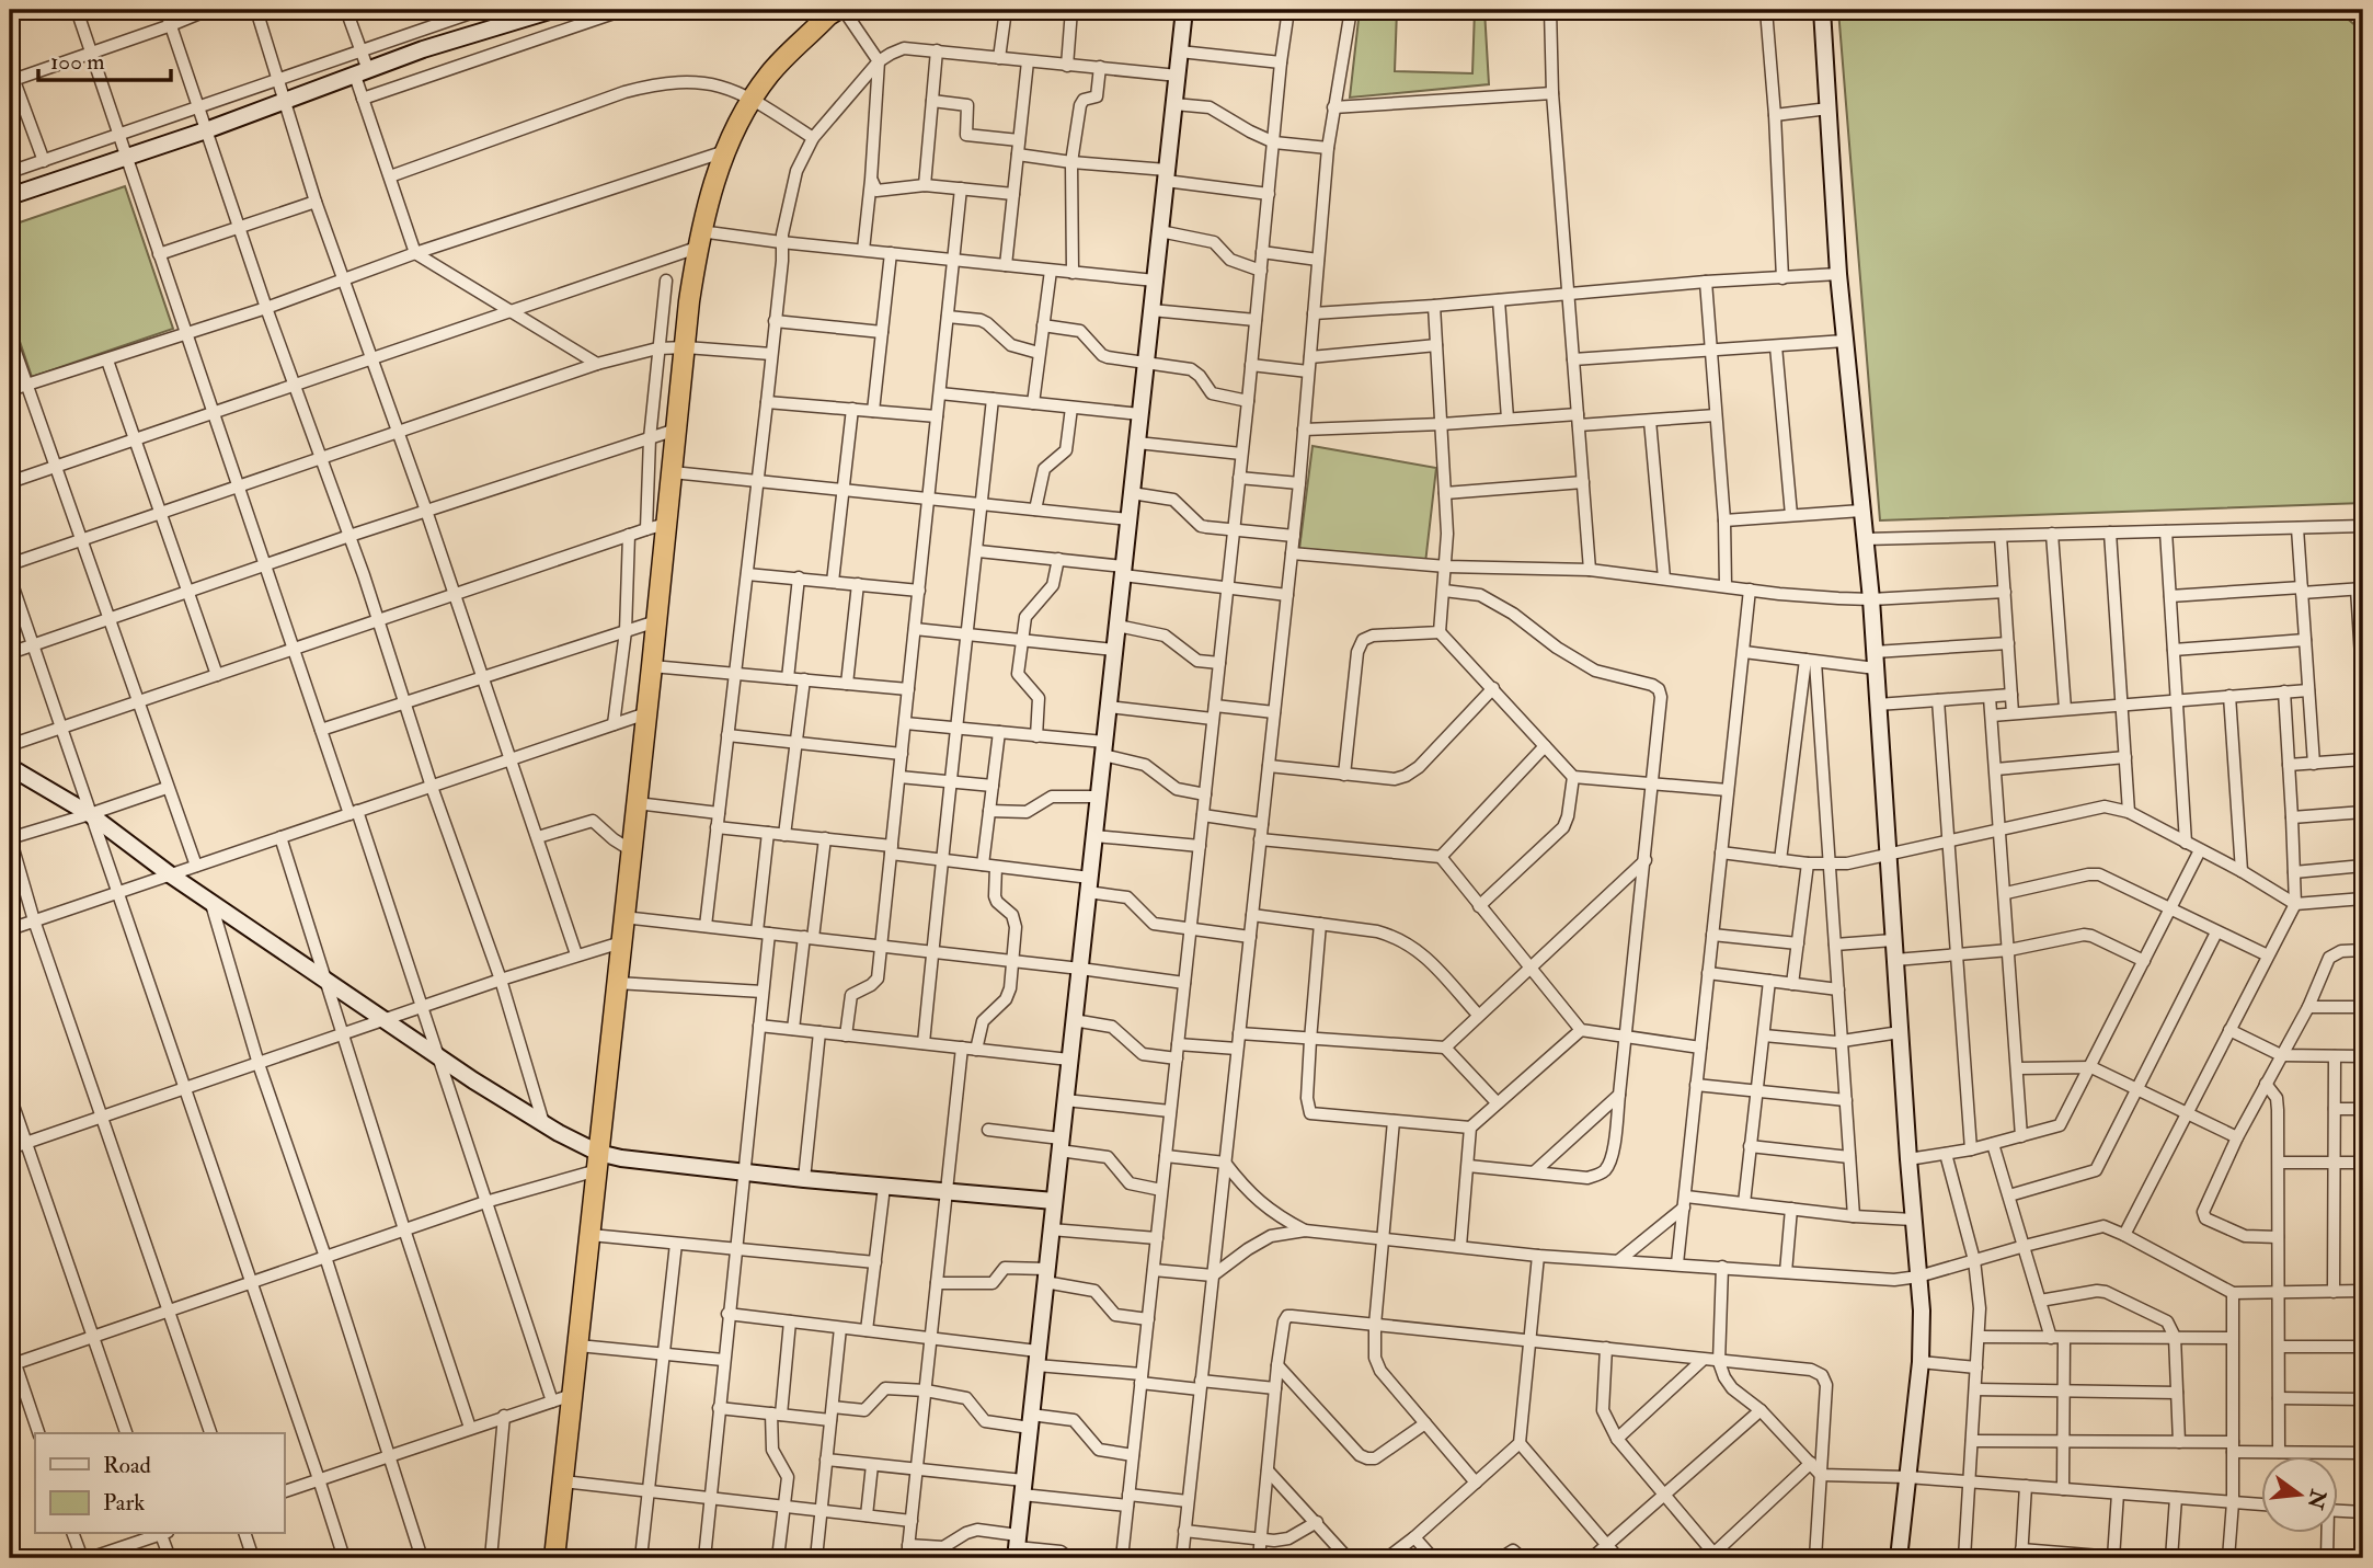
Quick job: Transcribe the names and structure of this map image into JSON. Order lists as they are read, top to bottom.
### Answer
{
  "legend": ["Road", "Park"],
  "scale_bar": "100 m",
  "north": "right"
}
